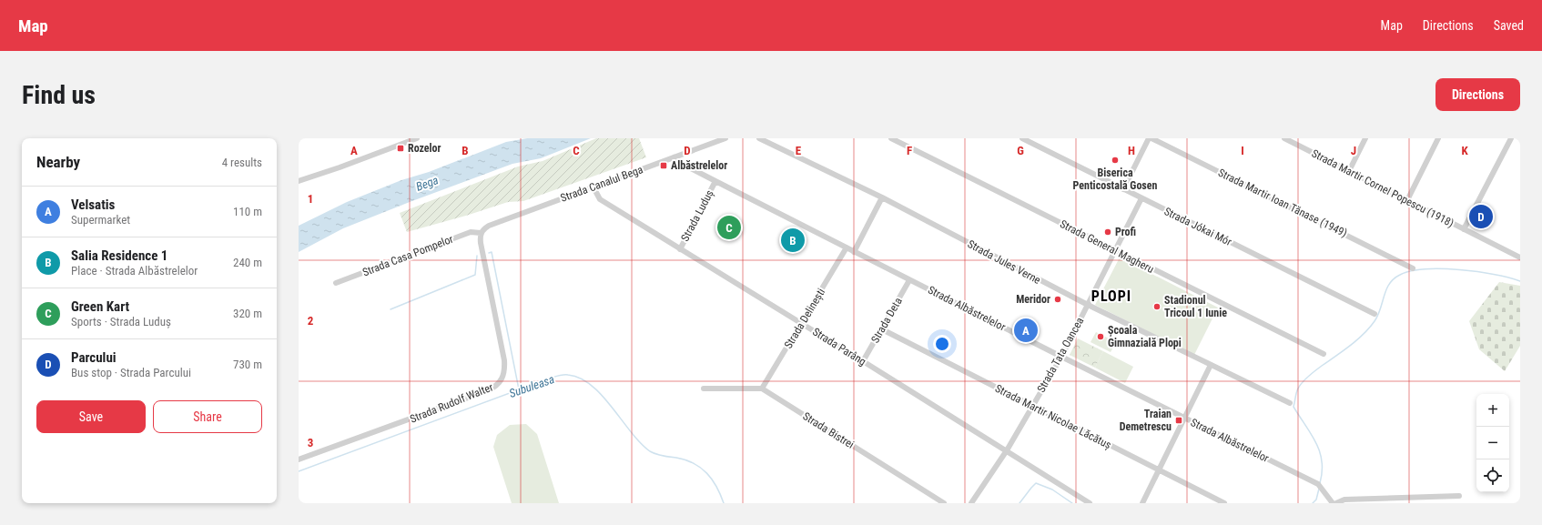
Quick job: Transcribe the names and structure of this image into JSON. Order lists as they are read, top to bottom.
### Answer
{
  "streets": {
    "street": [
      "Strada Canalul Bega",
      "Strada Martir Cornel Popescu (1918)",
      "Strada Martir Ioan Tănase (1949)",
      "Strada Luduș",
      "Strada Jókai Mór",
      "Strada General Magheru",
      "Strada Casa Pompelor",
      "Strada Jules Verne",
      "Strada Albăstrelelor",
      "Strada Delinești",
      "Strada Deta",
      "Strada Parâng",
      "Strada Tata Oancea",
      "Strada Rudolf Walter",
      "Strada Martir Nicolae Lăcătuș",
      "Strada Bistrei"
    ]
  },
  "crossings": [
    ["Strada Canalul Bega", "Strada Casa Pompelor"],
    ["Strada Canalul Bega", "Strada Albăstrelelor"],
    ["Strada Canalul Bega", "Strada Parâng"],
    ["Strada Canalul Bega", "Strada Rudolf Walter"],
    ["Strada Luduș", "Strada Albăstrelelor"],
    ["Strada Luduș", "Strada Parâng"],
    ["Strada Jókai Mór", "Strada Tata Oancea"],
    ["Strada General Magheru", "Strada Tata Oancea"],
    ["Strada Casa Pompelor", "Strada Rudolf Walter"],
    ["Strada Jules Verne", "Strada Tata Oancea"],
    ["Strada Albăstrelelor", "Strada Delinești"],
    ["Strada Albăstrelelor", "Strada Deta"],
    ["Strada Albăstrelelor", "Strada Tata Oancea"],
    ["Strada Delinești", "Strada Parâng"],
    ["Strada Delinești", "Strada Bistrei"],
    ["Strada Deta", "Strada Parâng"],
    ["Strada Deta", "Strada Martir Nicolae Lăcătuș"],
    ["Strada Parâng", "Strada Tata Oancea"],
    ["Strada Tata Oancea", "Strada Martir Nicolae Lăcătuș"]
  ],
  "districts": ["PLOPI"],
  "water": ["Bega", "Subuleasa"],
  "places": {
    "transit": ["Rozelor", "Albăstrelelor", "Traian Demetrescu"],
    "other": [
      "Biserica Penticostală Gosen",
      "Profi",
      "Meridor",
      "Stadionul Tricoul 1 Iunie",
      "Școala Gimnazială Plopi"
    ]
  },
  "page": {
    "header": "Map",
    "nav": ["Map", "Directions", "Saved"],
    "buttons": [
      "Directions",
      ["Save", "Share"]
    ],
    "title": "Find us",
    "heading": ["Nearby", "4 results"],
    "list": [
      {
        "mark": "A",
        "name": "Velsatis",
        "note": "Supermarket",
        "value": "110 m"
      },
      {
        "mark": "B",
        "name": "Salia Residence 1",
        "note": "Place · Strada Albăstrelelor",
        "value": "240 m"
      },
      {
        "mark": "C",
        "name": "Green Kart",
        "note": "Sports · Strada Luduș",
        "value": "320 m"
      },
      {
        "mark": "D",
        "name": "Parcului",
        "note": "Bus stop · Strada Parcului",
        "value": "730 m"
      }
    ],
    "pins": [
      "D",
      "C",
      "B",
      "A"
    ],
    "map_buttons": ["+", "−"]
  },
  "grid": {
    "columns": [
      "A",
      "B",
      "C",
      "D",
      "E",
      "F",
      "G",
      "H",
      "I",
      "J",
      "K"
    ],
    "rows": ["1", "2", "3"]
  }
}
